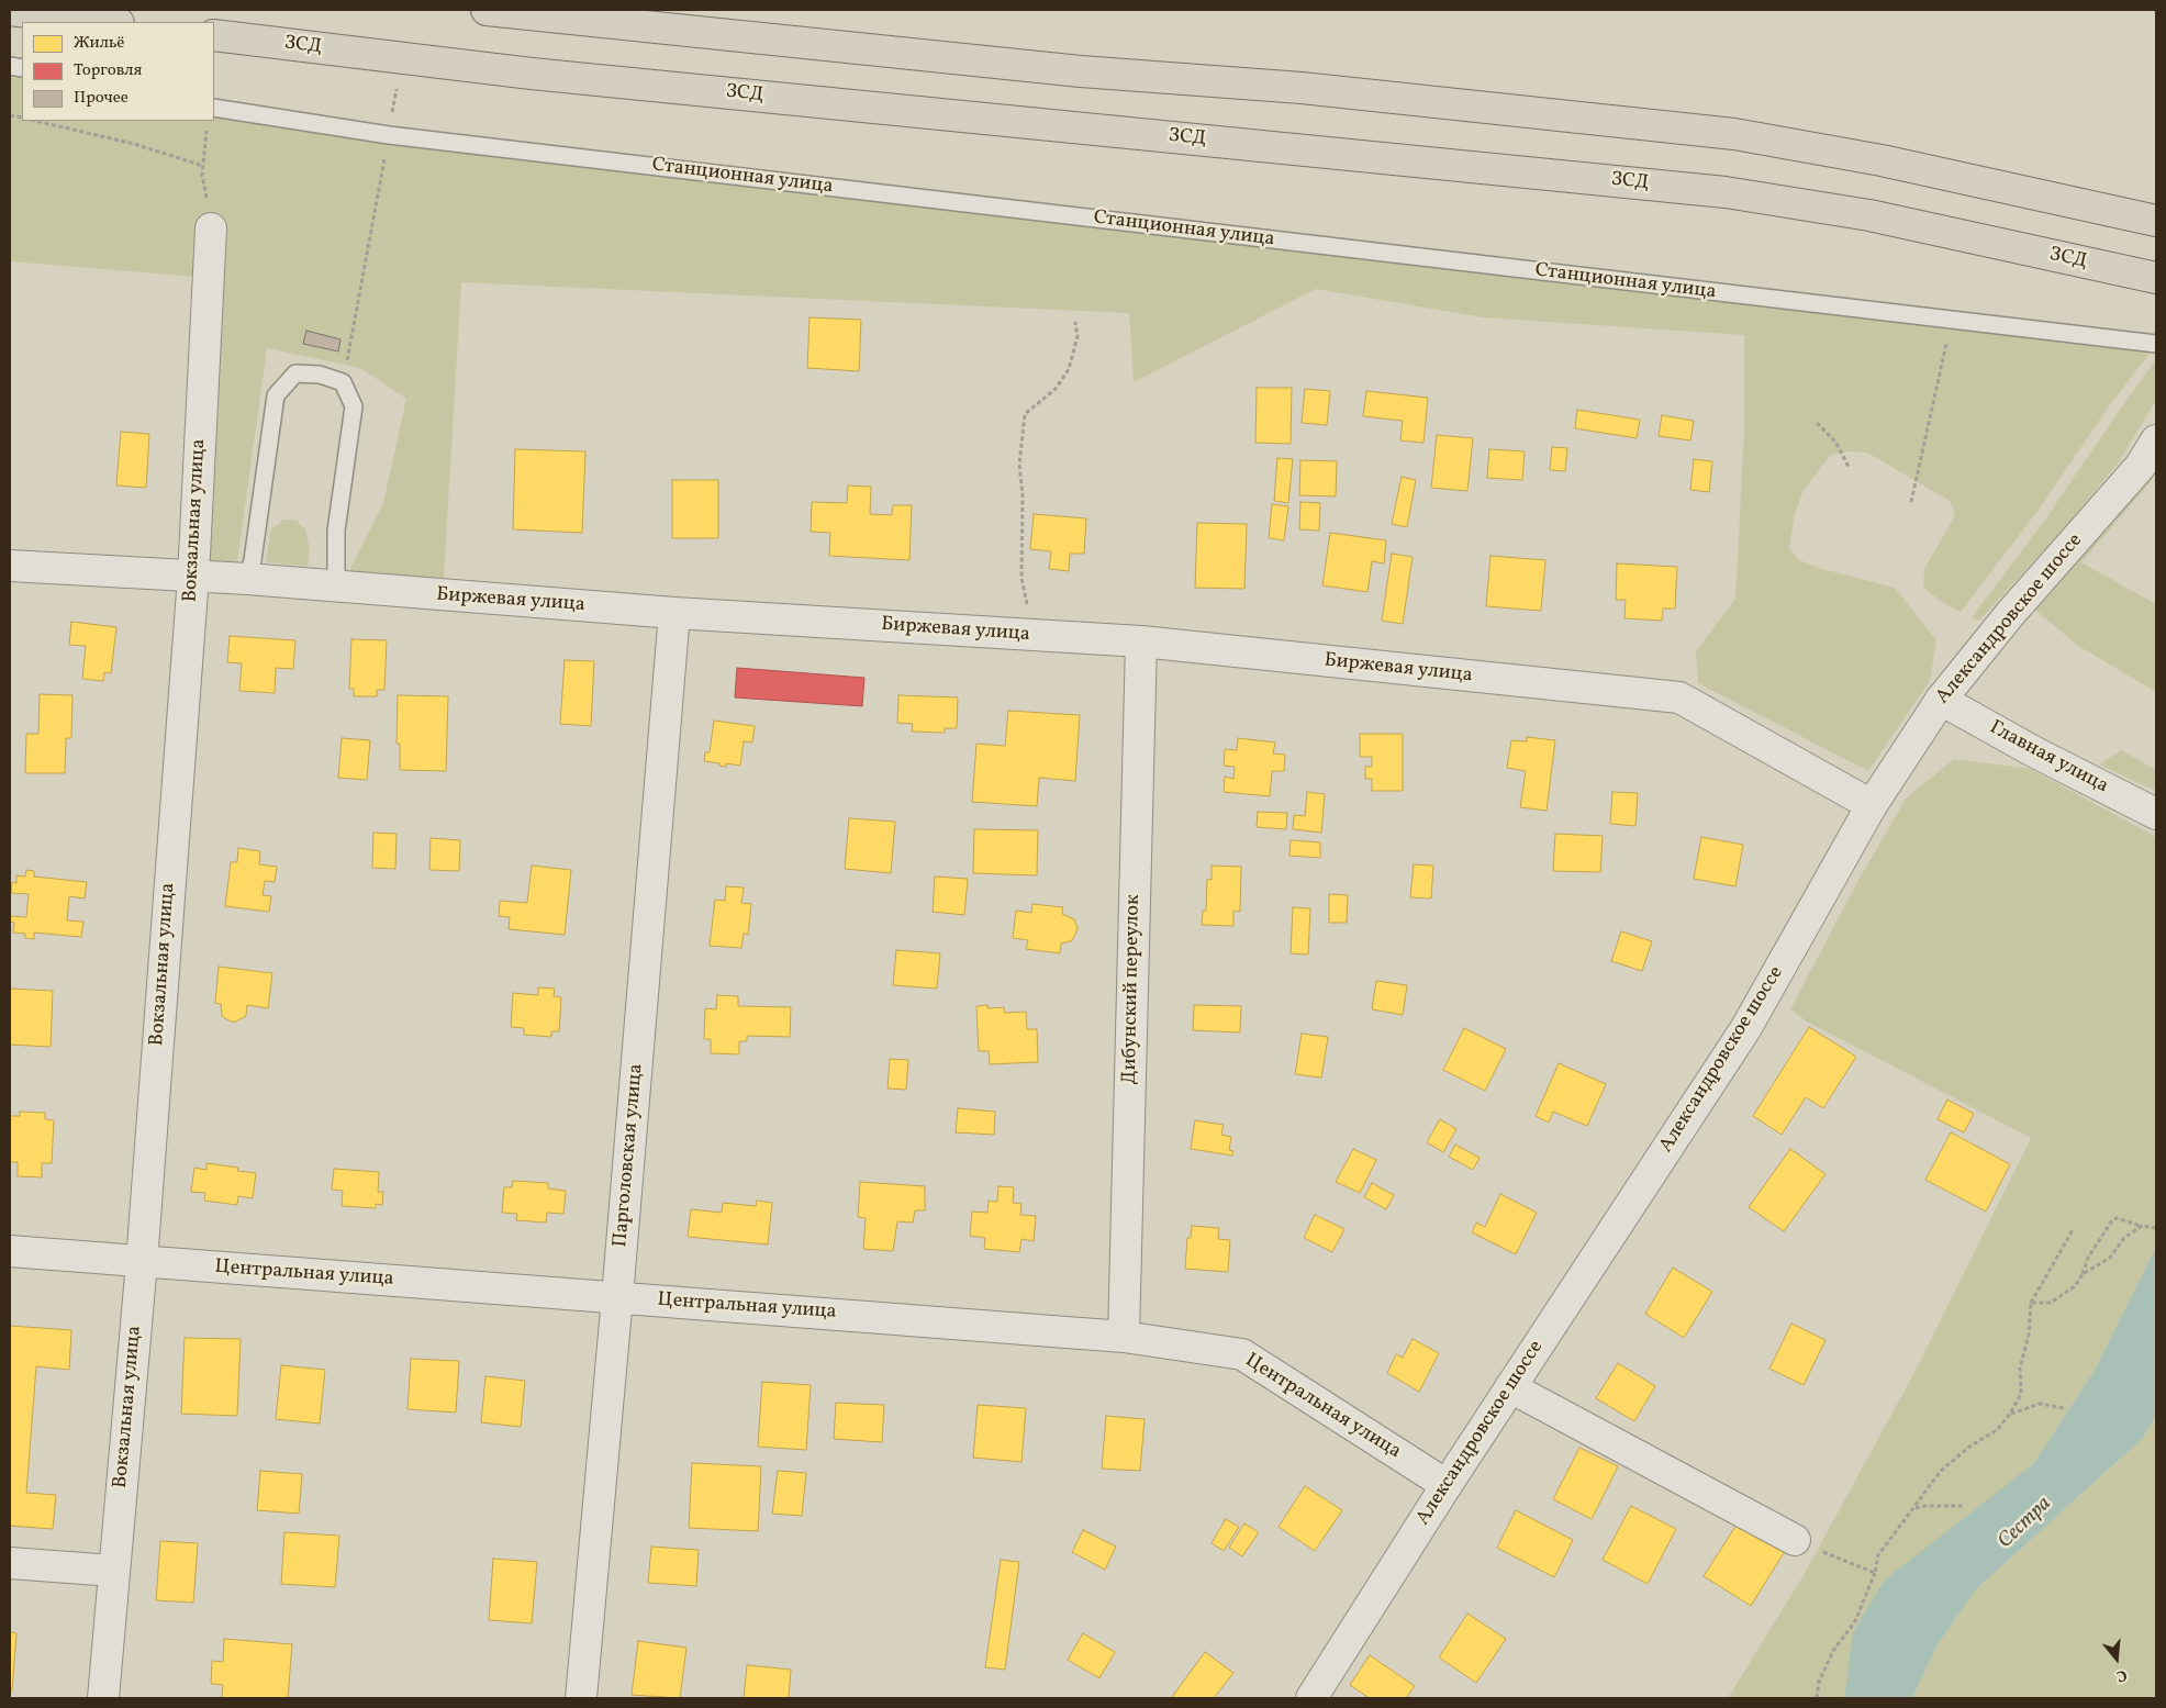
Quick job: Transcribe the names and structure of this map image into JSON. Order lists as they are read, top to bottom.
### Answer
{
  "streets": {
    "highway": ["ЗСД"],
    "street": [
      "Вокзальная улица",
      "Биржевая улица",
      "Александровское шоссе",
      "Главная улица",
      "Дибунский переулок",
      "Парголовская улица",
      "Центральная улица"
    ],
    "lane": ["Станционная улица"]
  },
  "crossings": [
    ["Вокзальная улица", "Биржевая улица"],
    ["Вокзальная улица", "Центральная улица"],
    ["Биржевая улица", "Александровское шоссе"],
    ["Биржевая улица", "Дибунский переулок"],
    ["Биржевая улица", "Парголовская улица"],
    ["Александровское шоссе", "Главная улица"],
    ["Александровское шоссе", "Центральная улица"],
    ["Дибунский переулок", "Центральная улица"],
    ["Парголовская улица", "Центральная улица"]
  ],
  "water": ["Сестра"],
  "legend": ["Жильё", "Торговля", "Прочее"],
  "north": "bottom"
}
